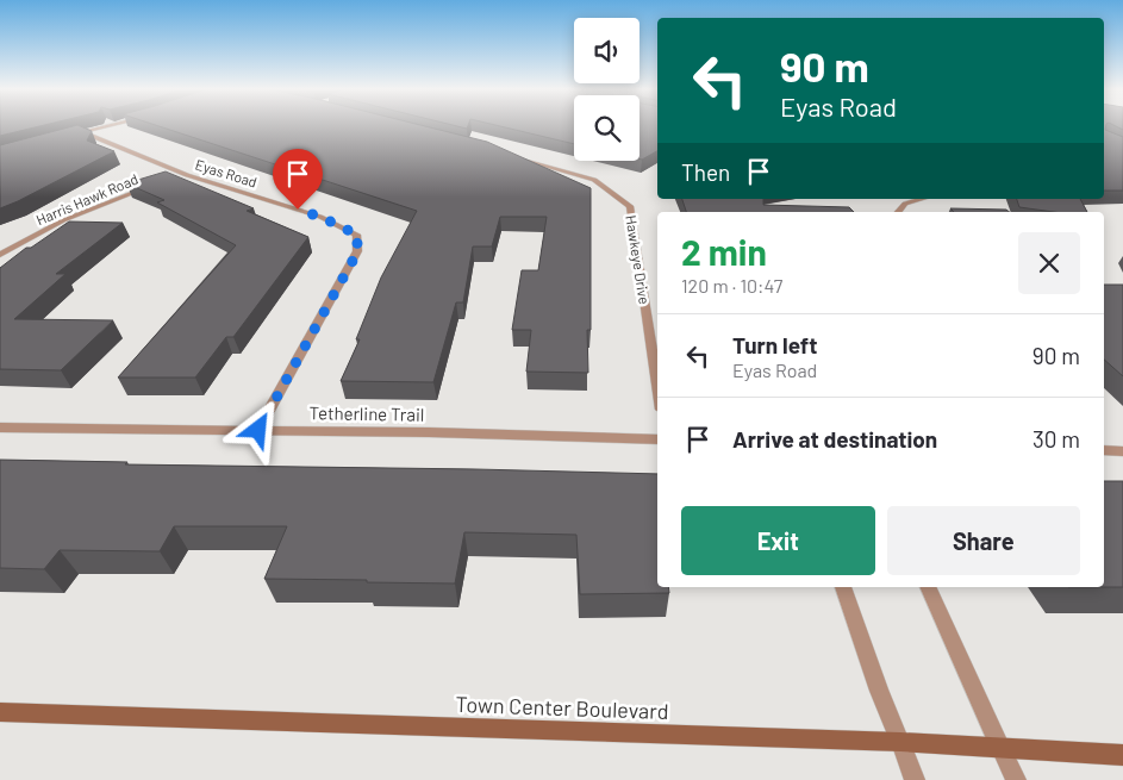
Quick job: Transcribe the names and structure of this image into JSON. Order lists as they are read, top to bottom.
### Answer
{
  "streets": {
    "main road": ["Town Center Boulevard"],
    "street": [
      "Eyas Road",
      "Harris Hawk Road",
      "Hawkeye Drive",
      "Tetherline Trail"
    ]
  },
  "crossings": [
    ["Eyas Road", "Tetherline Trail"]
  ],
  "page": {
    "turn": ["90 m", "Eyas Road"],
    "then": "Then",
    "heading": ["2 min", "120 m · 10:47"],
    "list": [
      {
        "name": "Turn left",
        "note": "Eyas Road",
        "value": "90 m"
      },
      {
        "name": "Arrive at destination",
        "value": "30 m"
      }
    ],
    "buttons": ["Exit", "Share"]
  }
}
